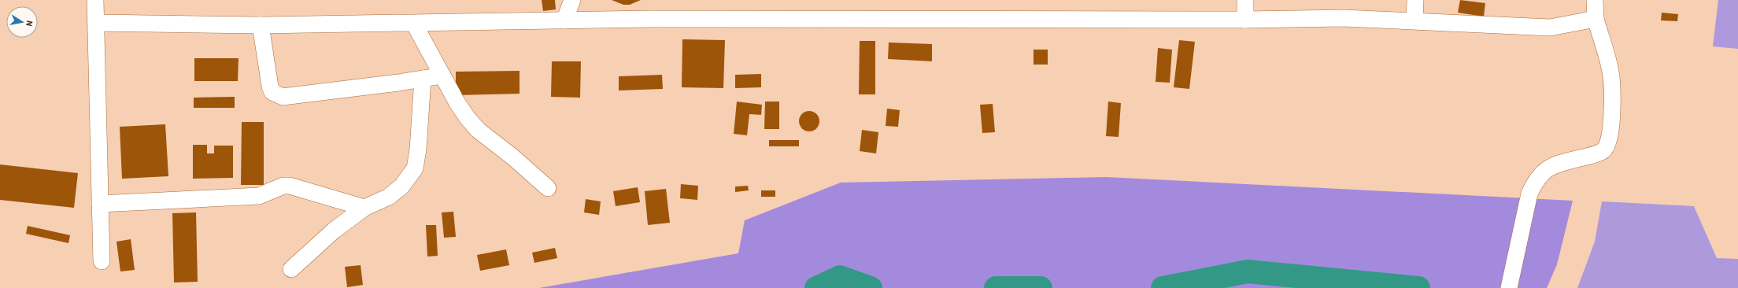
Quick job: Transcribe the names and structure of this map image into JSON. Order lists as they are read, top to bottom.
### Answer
{
  "north": "right"
}
